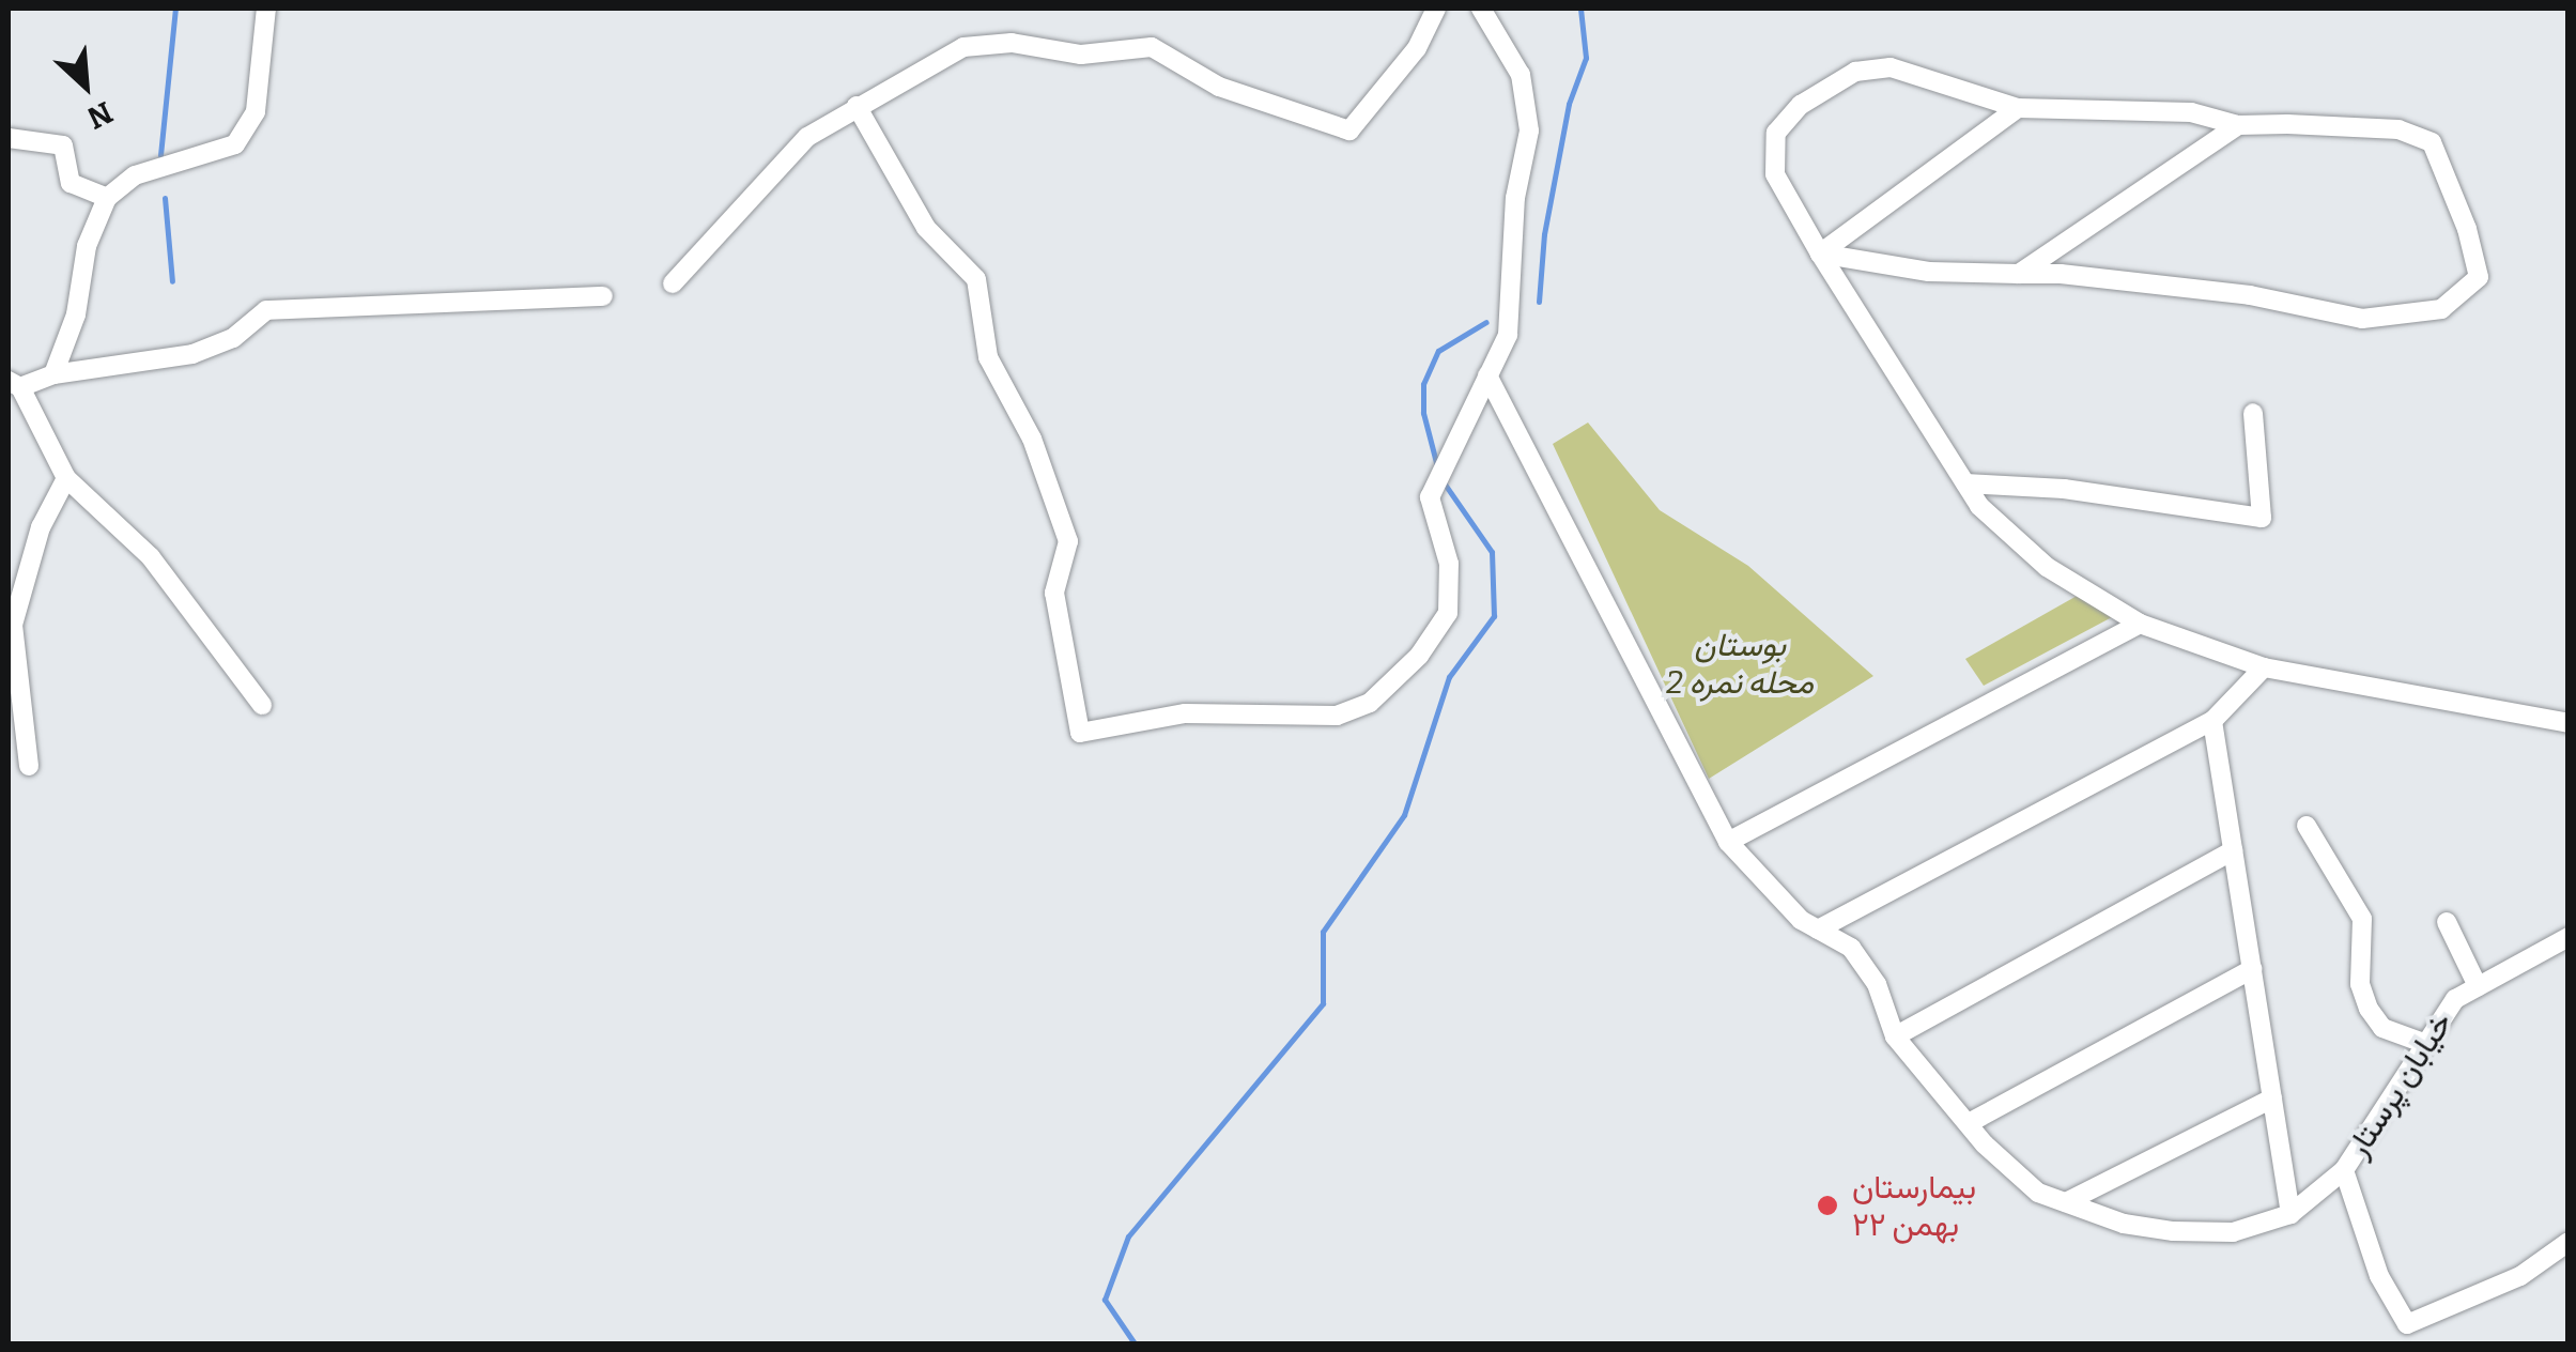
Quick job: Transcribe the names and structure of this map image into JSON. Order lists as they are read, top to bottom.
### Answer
{
  "streets": {
    "street": ["خیابان پرستار"]
  },
  "parks": ["بوستان محله نمره 2"],
  "places": ["بیمارستان ۲۲ بهمن"],
  "north": "bottom right"
}
